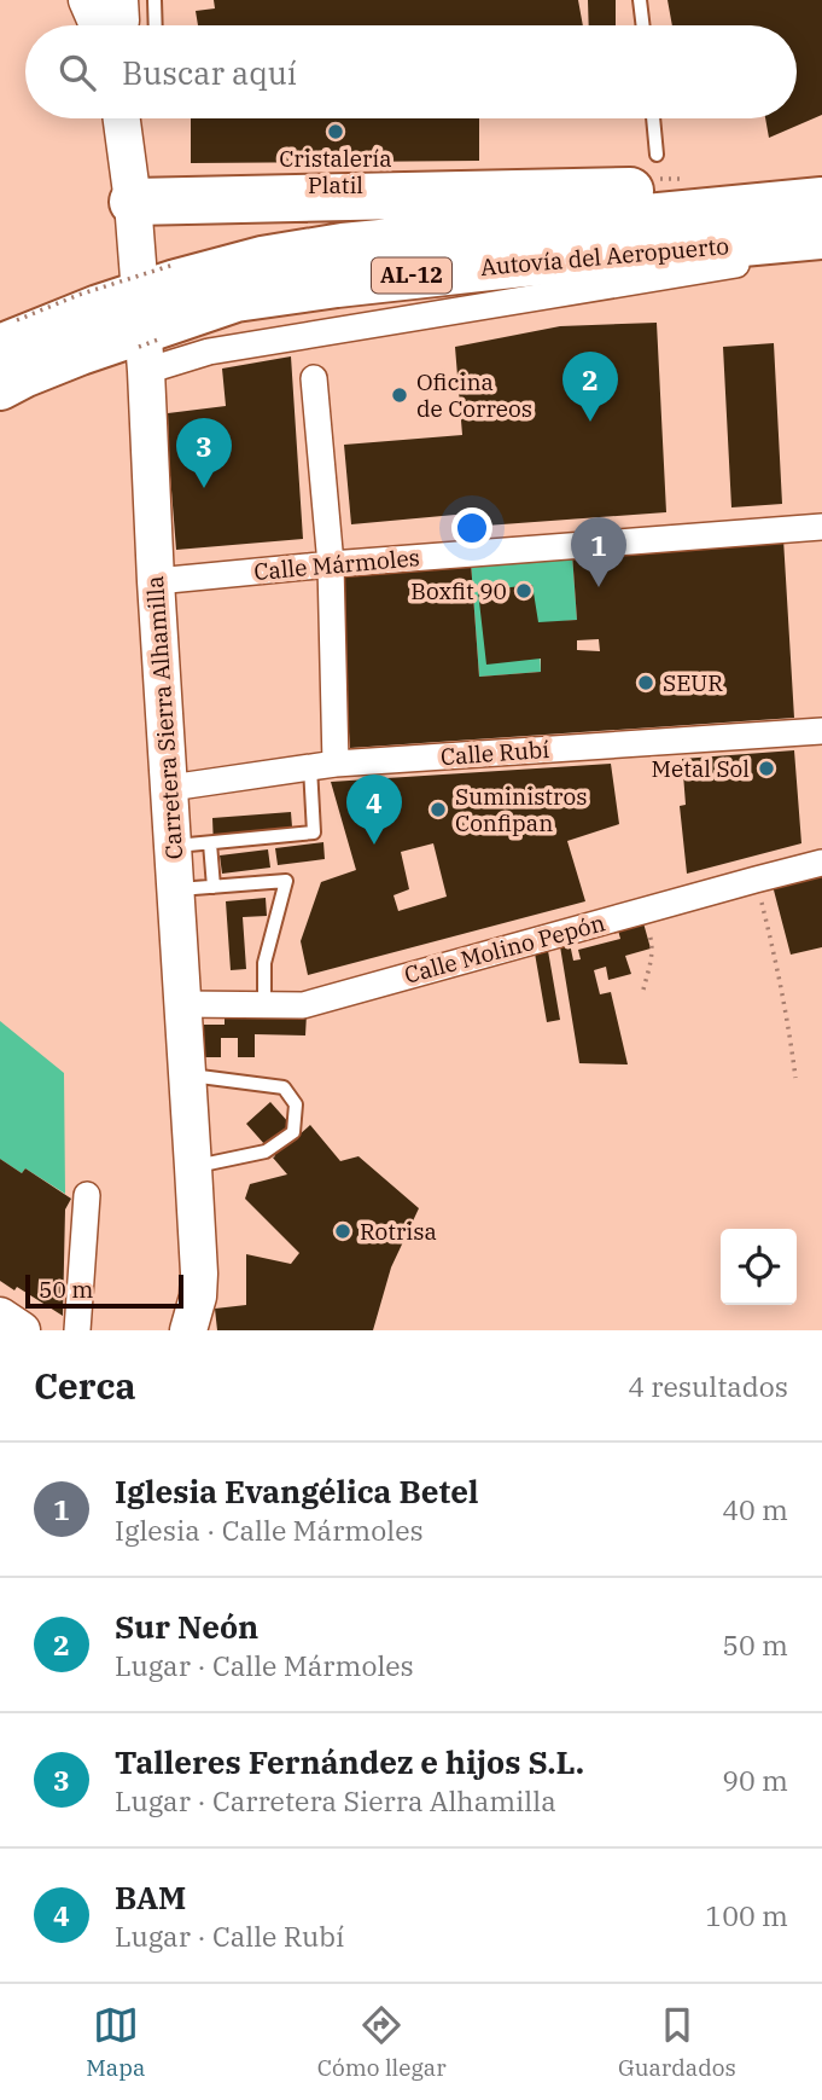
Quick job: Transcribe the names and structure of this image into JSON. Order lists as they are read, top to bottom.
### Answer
{
  "streets": {
    "highway": ["Autovía del Aeropuerto", "AL-12"],
    "main road": ["Carretera Sierra Alhamilla"],
    "street": ["Calle Mármoles", "Calle Rubí", "Calle Molino Pepón"]
  },
  "crossings": [
    ["Autovía del Aeropuerto", "Carretera Sierra Alhamilla"],
    ["Calle Mármoles", "Carretera Sierra Alhamilla"],
    ["Carretera Sierra Alhamilla", "Calle Rubí"],
    ["Carretera Sierra Alhamilla", "Calle Molino Pepón"]
  ],
  "places": [
    "Cristalería Platil",
    "Oficina de Correos",
    "Boxfit 90",
    "SEUR",
    "Metal Sol",
    "Suministros Confipan",
    "Rotrisa"
  ],
  "scale_bar": "50 m",
  "page": {
    "search": "Buscar aquí",
    "pins": [
      "2",
      "3",
      "1",
      "4"
    ],
    "scale": "50 m",
    "heading": ["Cerca", "4 resultados"],
    "list": [
      {
        "mark": "1",
        "name": "Iglesia Evangélica Betel",
        "note": "Iglesia · Calle Mármoles",
        "value": "40 m"
      },
      {
        "mark": "2",
        "name": "Sur Neón",
        "note": "Lugar · Calle Mármoles",
        "value": "50 m"
      },
      {
        "mark": "3",
        "name": "Talleres Fernández e hijos S.L.",
        "note": "Lugar · Carretera Sierra Alhamilla",
        "value": "90 m"
      },
      {
        "mark": "4",
        "name": "BAM",
        "note": "Lugar · Calle Rubí",
        "value": "100 m"
      }
    ],
    "nav": ["Mapa", "Cómo llegar", "Guardados"]
  }
}
